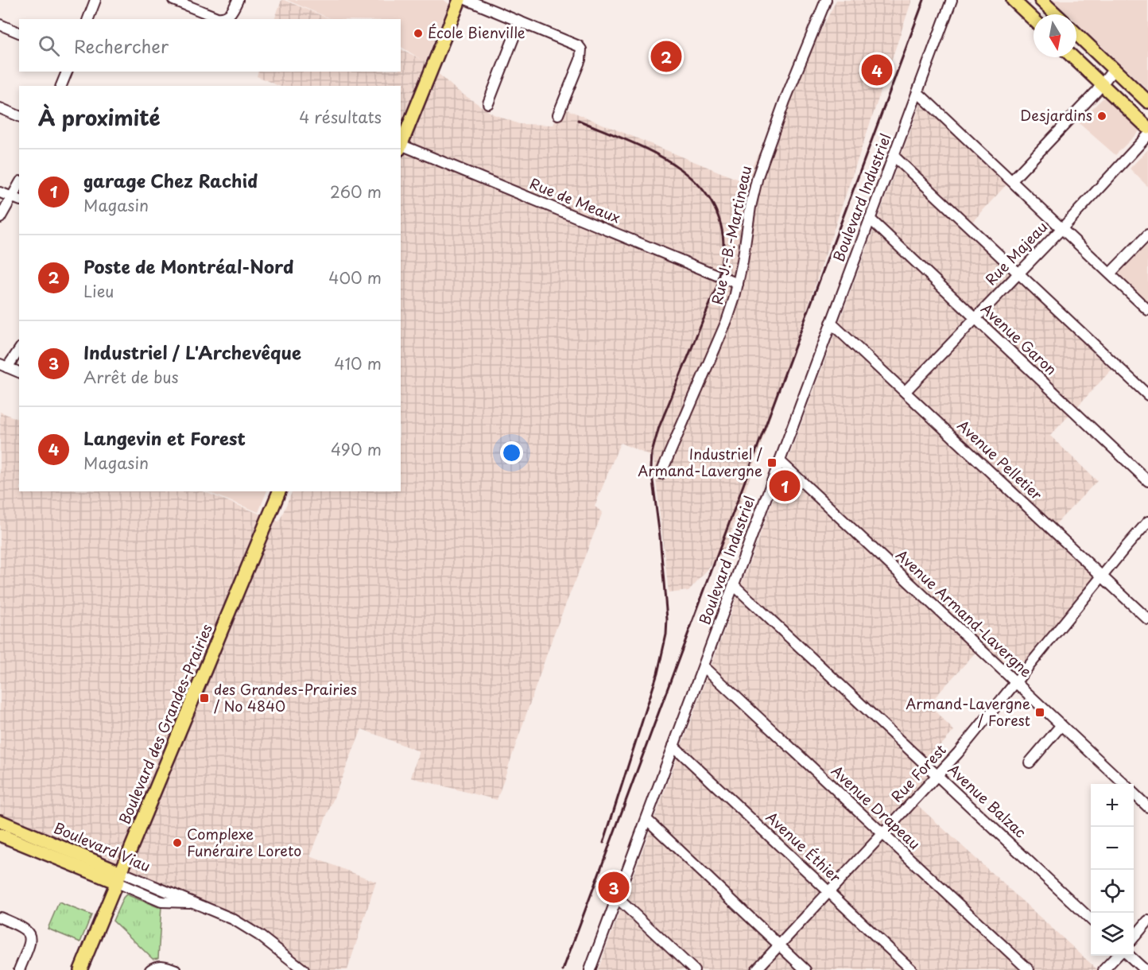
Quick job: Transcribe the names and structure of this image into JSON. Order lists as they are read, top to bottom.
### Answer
{
  "streets": {
    "main road": ["Boulevard des Grandes-Prairies", "Boulevard Viau"],
    "street": [
      "Boulevard Industriel",
      "Rue de Meaux",
      "Rue J.-B.-Martineau",
      "Rue Majeau",
      "Avenue Garon",
      "Avenue Pelletier",
      "Avenue Armand-Lavergne",
      "Rue Forest",
      "Avenue Balzac",
      "Avenue Drapeau",
      "Avenue Éthier"
    ]
  },
  "crossings": [
    ["Boulevard Industriel", "Avenue Garon"],
    ["Boulevard Industriel", "Avenue Pelletier"],
    ["Boulevard Industriel", "Avenue Armand-Lavergne"],
    ["Boulevard Industriel", "Avenue Balzac"],
    ["Boulevard Industriel", "Avenue Drapeau"],
    ["Boulevard Industriel", "Avenue Éthier"],
    ["Rue de Meaux", "Rue J.-B.-Martineau"],
    ["Rue Majeau", "Avenue Garon"],
    ["Rue Majeau", "Avenue Pelletier"],
    ["Avenue Pelletier", "Rue Forest"],
    ["Avenue Armand-Lavergne", "Rue Forest"],
    ["Boulevard des Grandes-Prairies", "Boulevard Viau"],
    ["Rue Forest", "Avenue Balzac"],
    ["Rue Forest", "Avenue Drapeau"],
    ["Rue Forest", "Avenue Éthier"]
  ],
  "places": {
    "other": ["École Bienville", "Desjardins", "Complexe Funéraire Loreto"],
    "transit": ["Industriel / Armand-Lavergne", "des Grandes-Prairies / No 4840", "Armand-Lavergne / Forest"]
  },
  "north": "bottom",
  "page": {
    "search": "Rechercher",
    "pins": [
      "2",
      "4",
      "1",
      "3"
    ],
    "heading": ["À proximité", "4 résultats"],
    "list": [
      {
        "mark": "1",
        "name": "garage Chez Rachid",
        "note": "Magasin",
        "value": "260 m"
      },
      {
        "mark": "2",
        "name": "Poste de Montréal-Nord",
        "note": "Lieu",
        "value": "400 m"
      },
      {
        "mark": "3",
        "name": "Industriel / L'Archevêque",
        "note": "Arrêt de bus",
        "value": "410 m"
      },
      {
        "mark": "4",
        "name": "Langevin et Forest",
        "note": "Magasin",
        "value": "490 m"
      }
    ],
    "map_buttons": ["+", "−"]
  }
}
